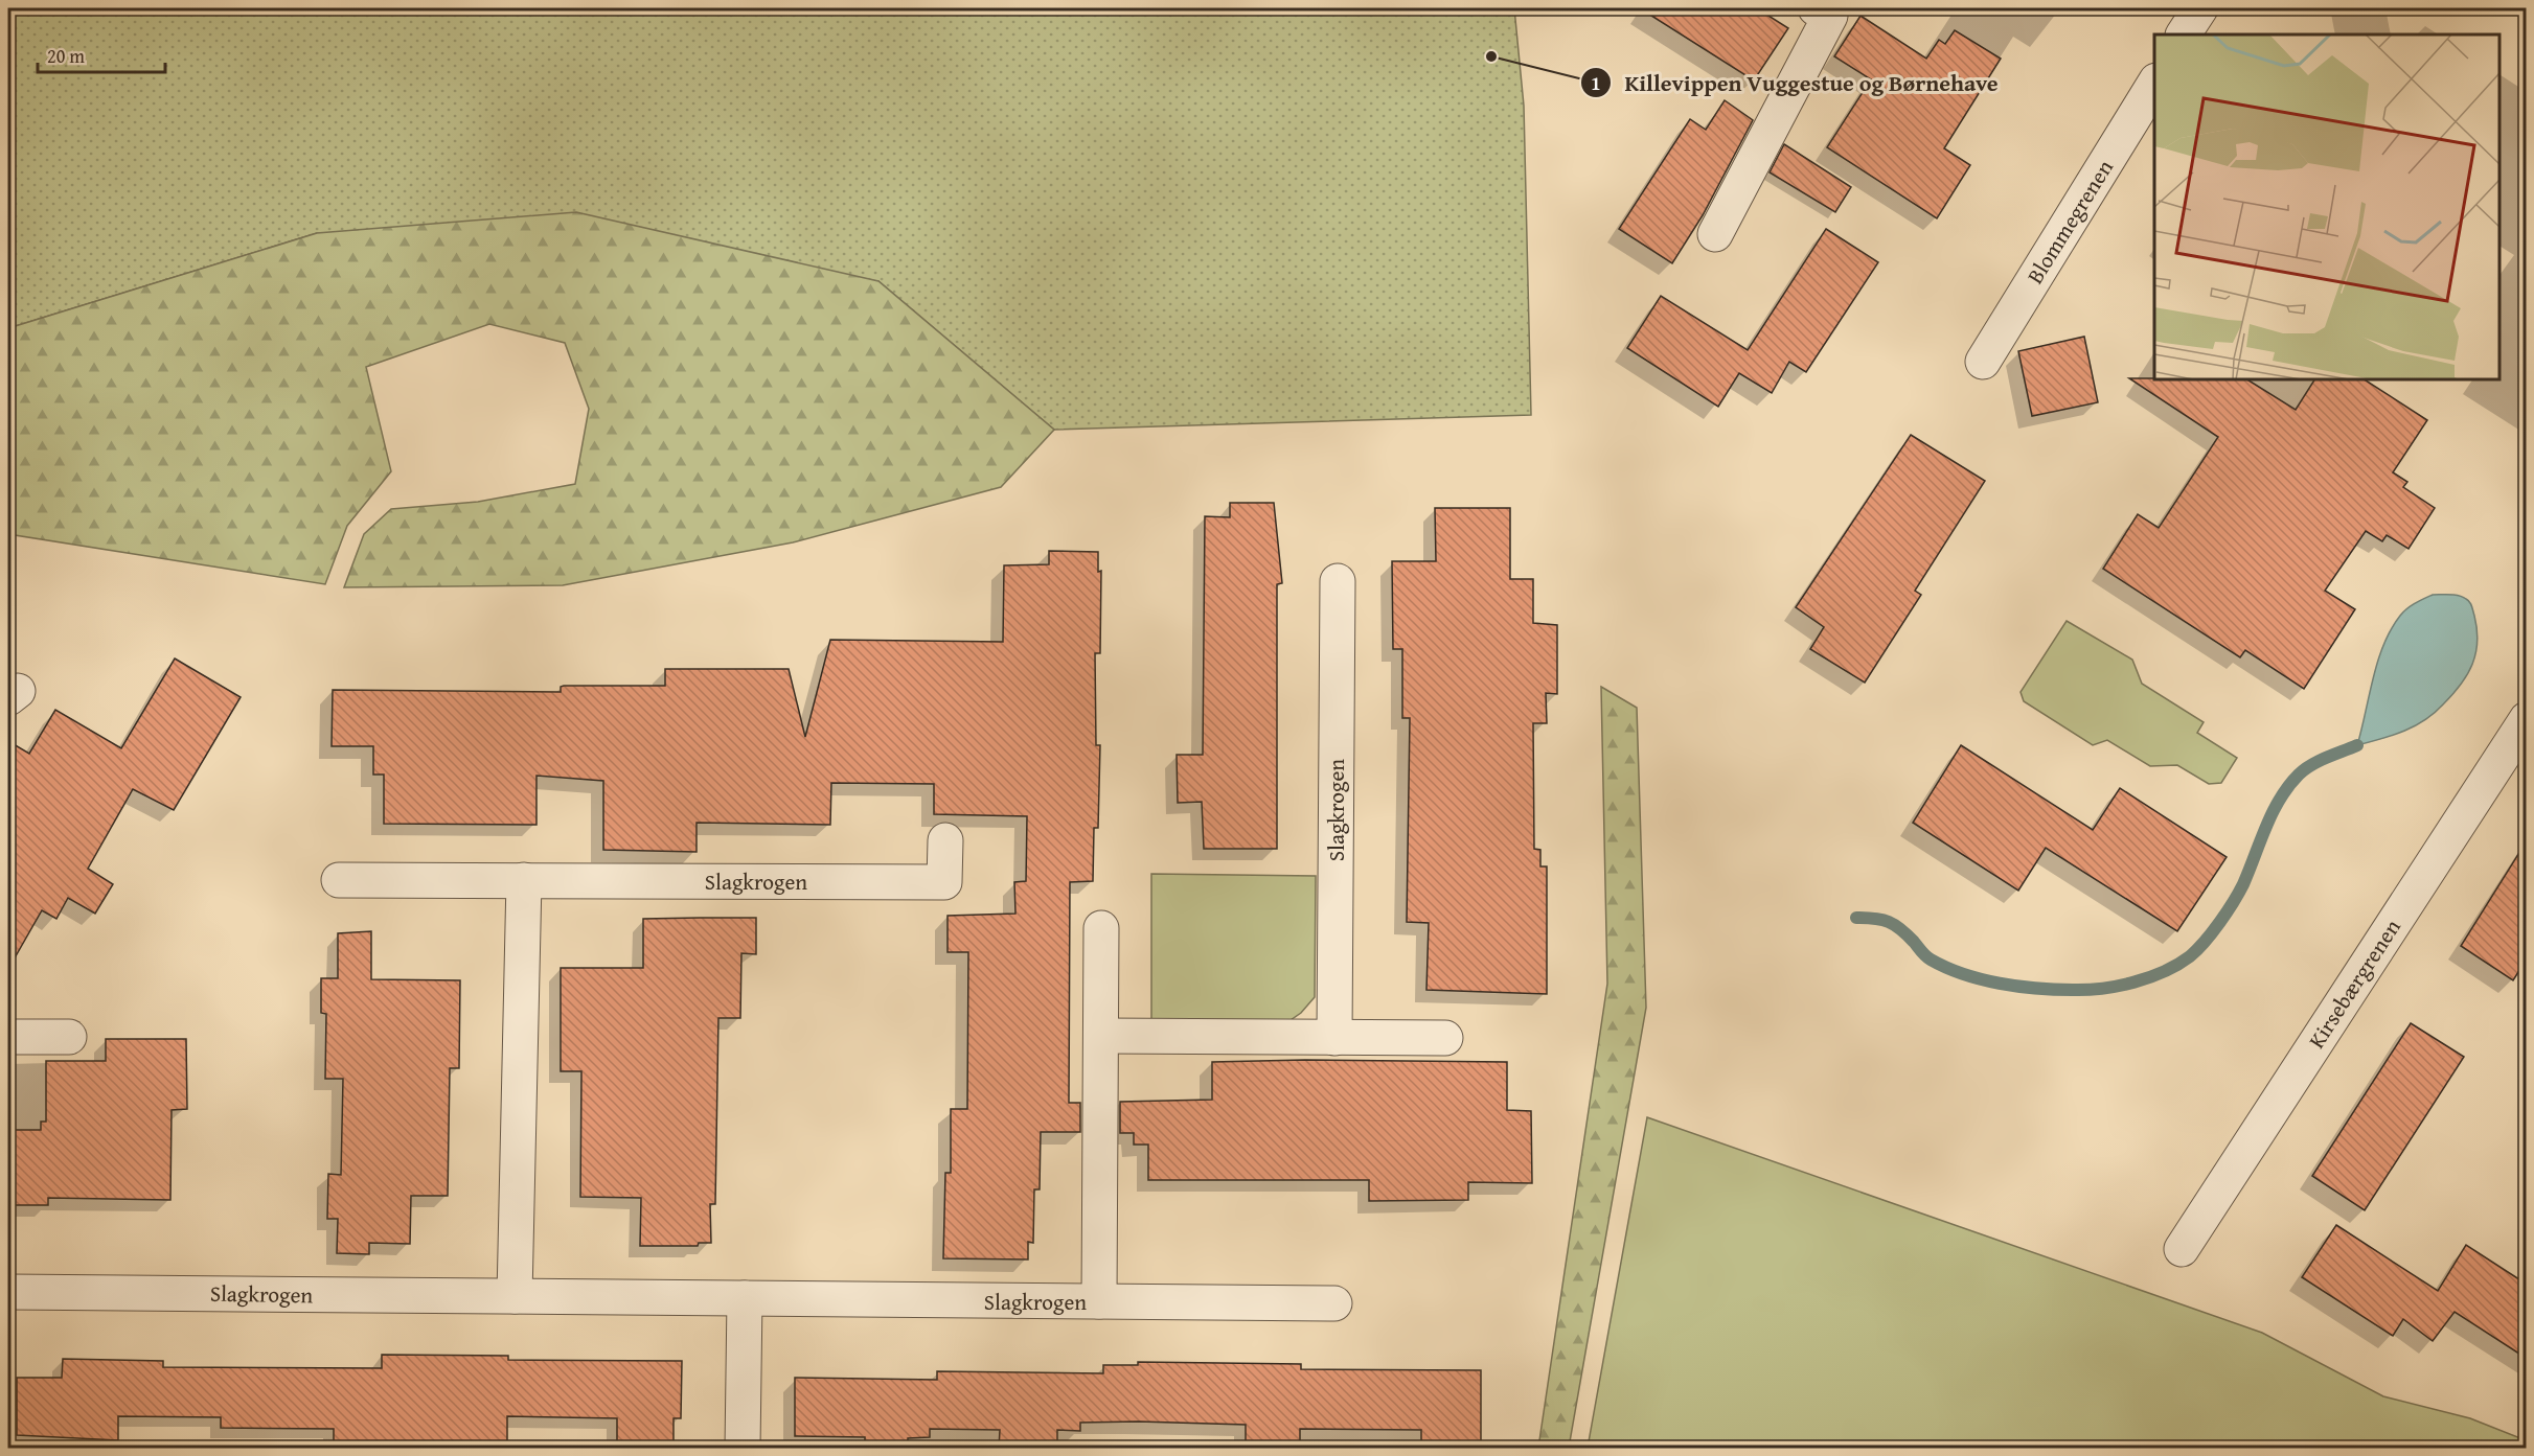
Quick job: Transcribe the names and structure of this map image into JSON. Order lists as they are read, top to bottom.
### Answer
{
  "streets": {
    "street": ["Blommegrenen", "Slagkrogen", "Kirsebærgrenen"]
  },
  "places": ["Killevippen Vuggestue og Børnehave"],
  "scale_bar": "20 m"
}
